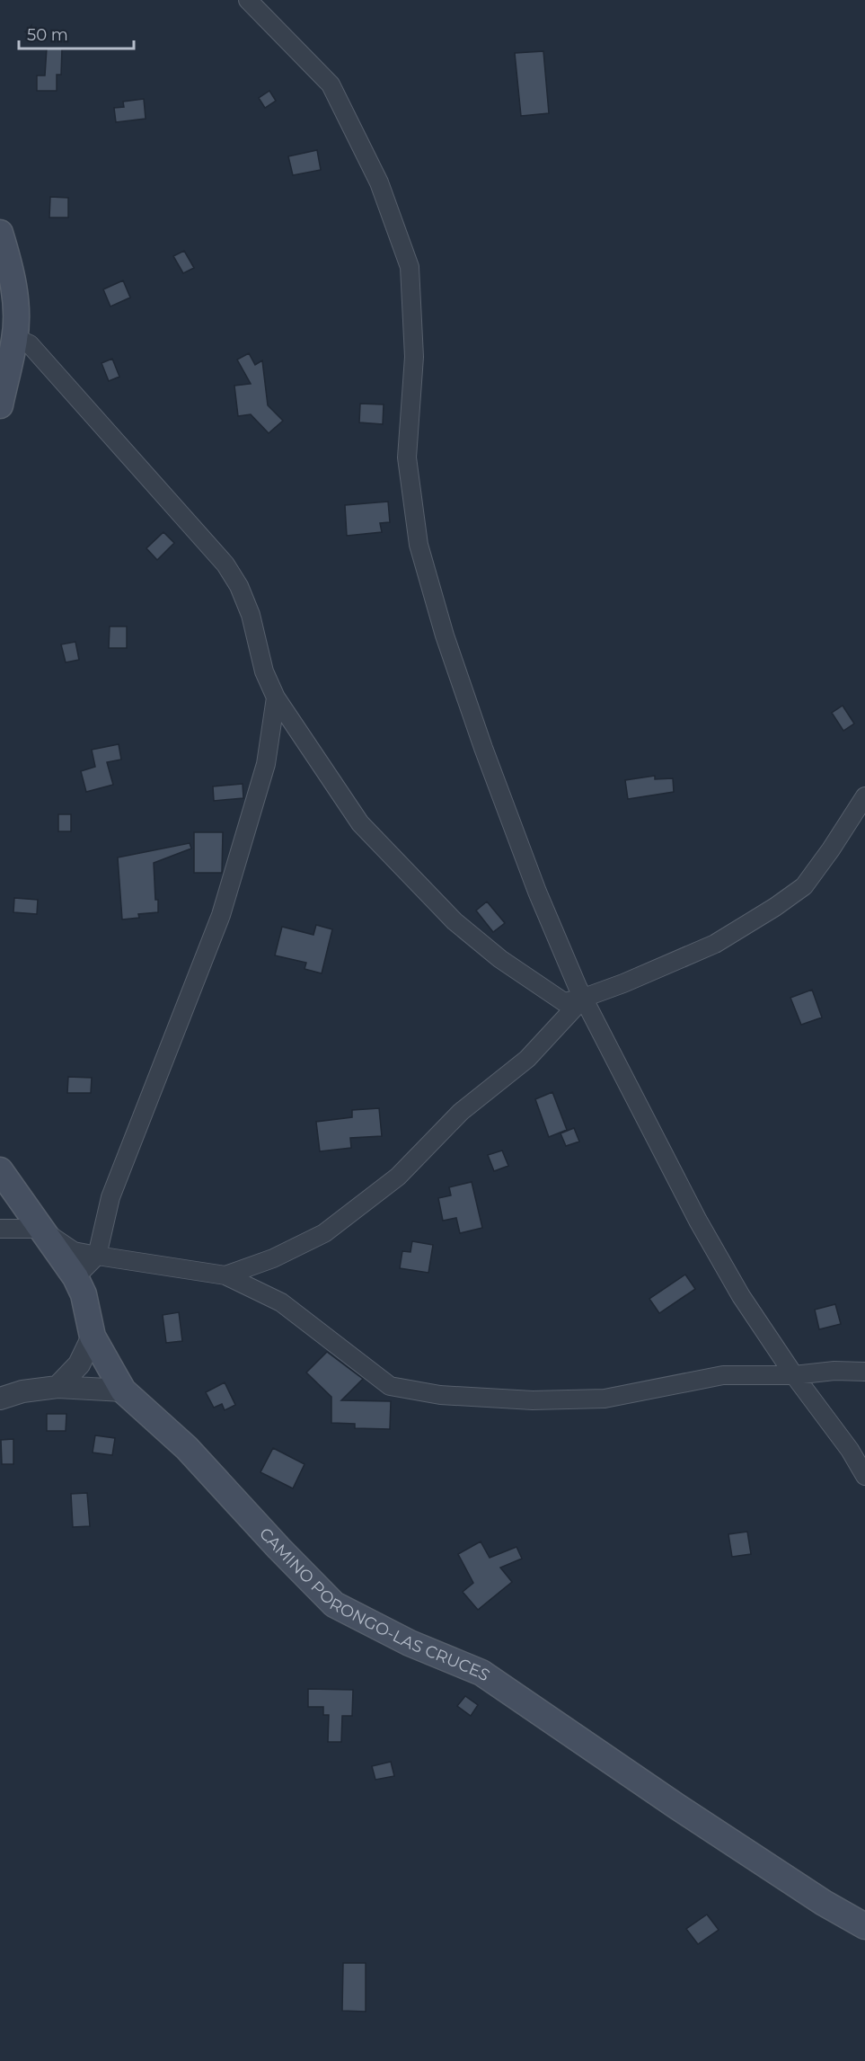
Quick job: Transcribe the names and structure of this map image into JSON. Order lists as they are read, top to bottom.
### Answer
{
  "streets": {
    "main road": ["CAMINO PORONGO-LAS CRUCES"]
  },
  "scale_bar": "50 m"
}
